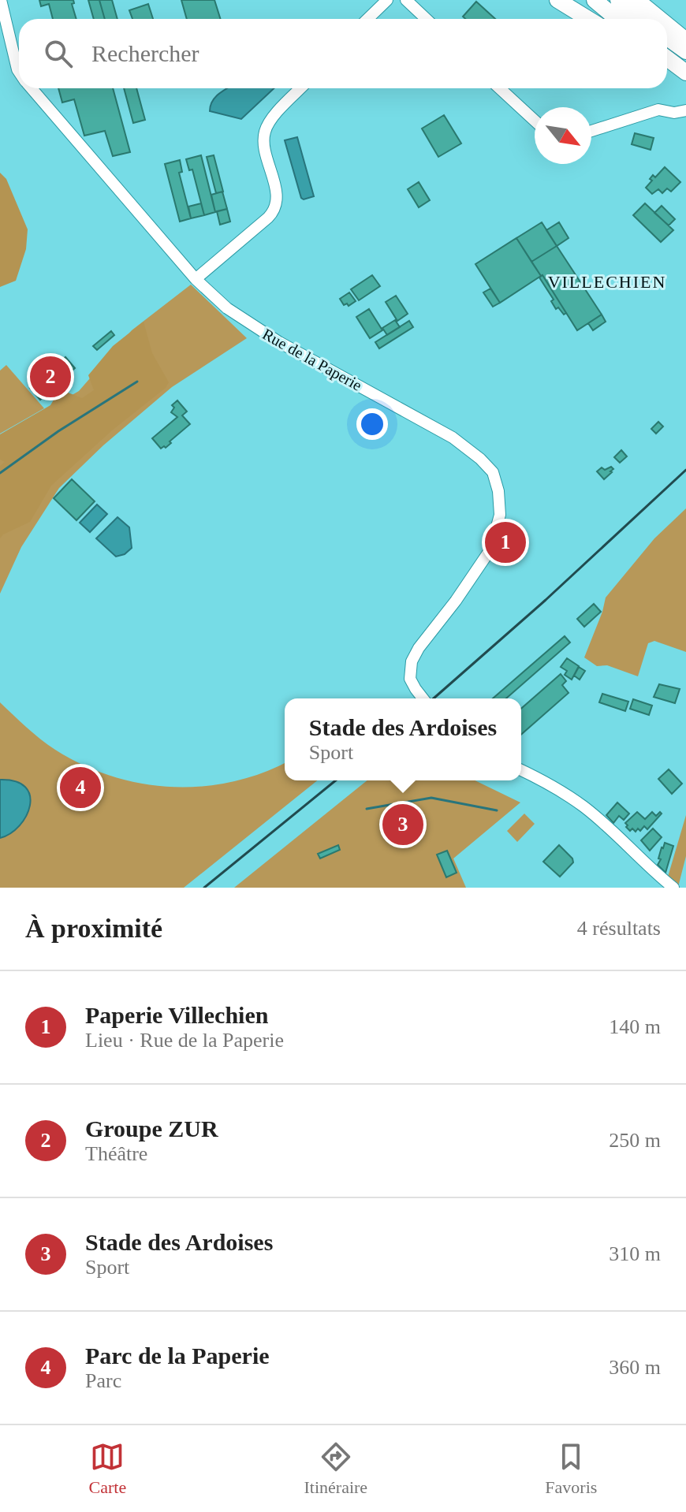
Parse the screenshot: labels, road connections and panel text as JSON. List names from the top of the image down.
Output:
{
  "streets": {
    "street": ["Rue de la Paperie"]
  },
  "districts": ["VILLECHIEN"],
  "north": "bottom right",
  "page": {
    "search": "Rechercher",
    "pins": [
      "2",
      "1",
      "4",
      "3"
    ],
    "popup": ["Stade des Ardoises", "Sport"],
    "heading": ["À proximité", "4 résultats"],
    "list": [
      {
        "mark": "1",
        "name": "Paperie Villechien",
        "note": "Lieu · Rue de la Paperie",
        "value": "140 m"
      },
      {
        "mark": "2",
        "name": "Groupe ZUR",
        "note": "Théâtre",
        "value": "250 m"
      },
      {
        "mark": "3",
        "name": "Stade des Ardoises",
        "note": "Sport",
        "value": "310 m"
      },
      {
        "mark": "4",
        "name": "Parc de la Paperie",
        "note": "Parc",
        "value": "360 m"
      }
    ],
    "nav": ["Carte", "Itinéraire", "Favoris"]
  }
}
